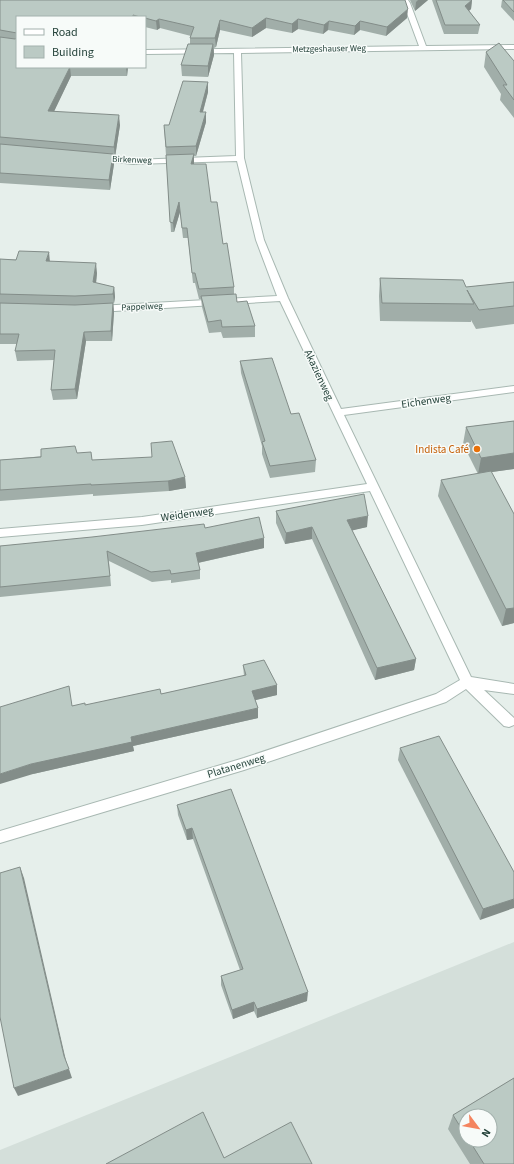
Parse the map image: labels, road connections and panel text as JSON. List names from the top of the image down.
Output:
{
  "streets": {
    "street": [
      "Metzgeshauser Weg",
      "Birkenweg",
      "Pappelweg",
      "Akazienweg",
      "Eichenweg",
      "Weidenweg",
      "Platanenweg"
    ]
  },
  "crossings": [
    ["Metzgeshauser Weg", "Akazienweg"],
    ["Birkenweg", "Akazienweg"],
    ["Pappelweg", "Akazienweg"],
    ["Akazienweg", "Eichenweg"],
    ["Akazienweg", "Weidenweg"],
    ["Akazienweg", "Platanenweg"]
  ],
  "places": ["Indista Café"],
  "legend": ["Road", "Building"],
  "north": "bottom right"
}
